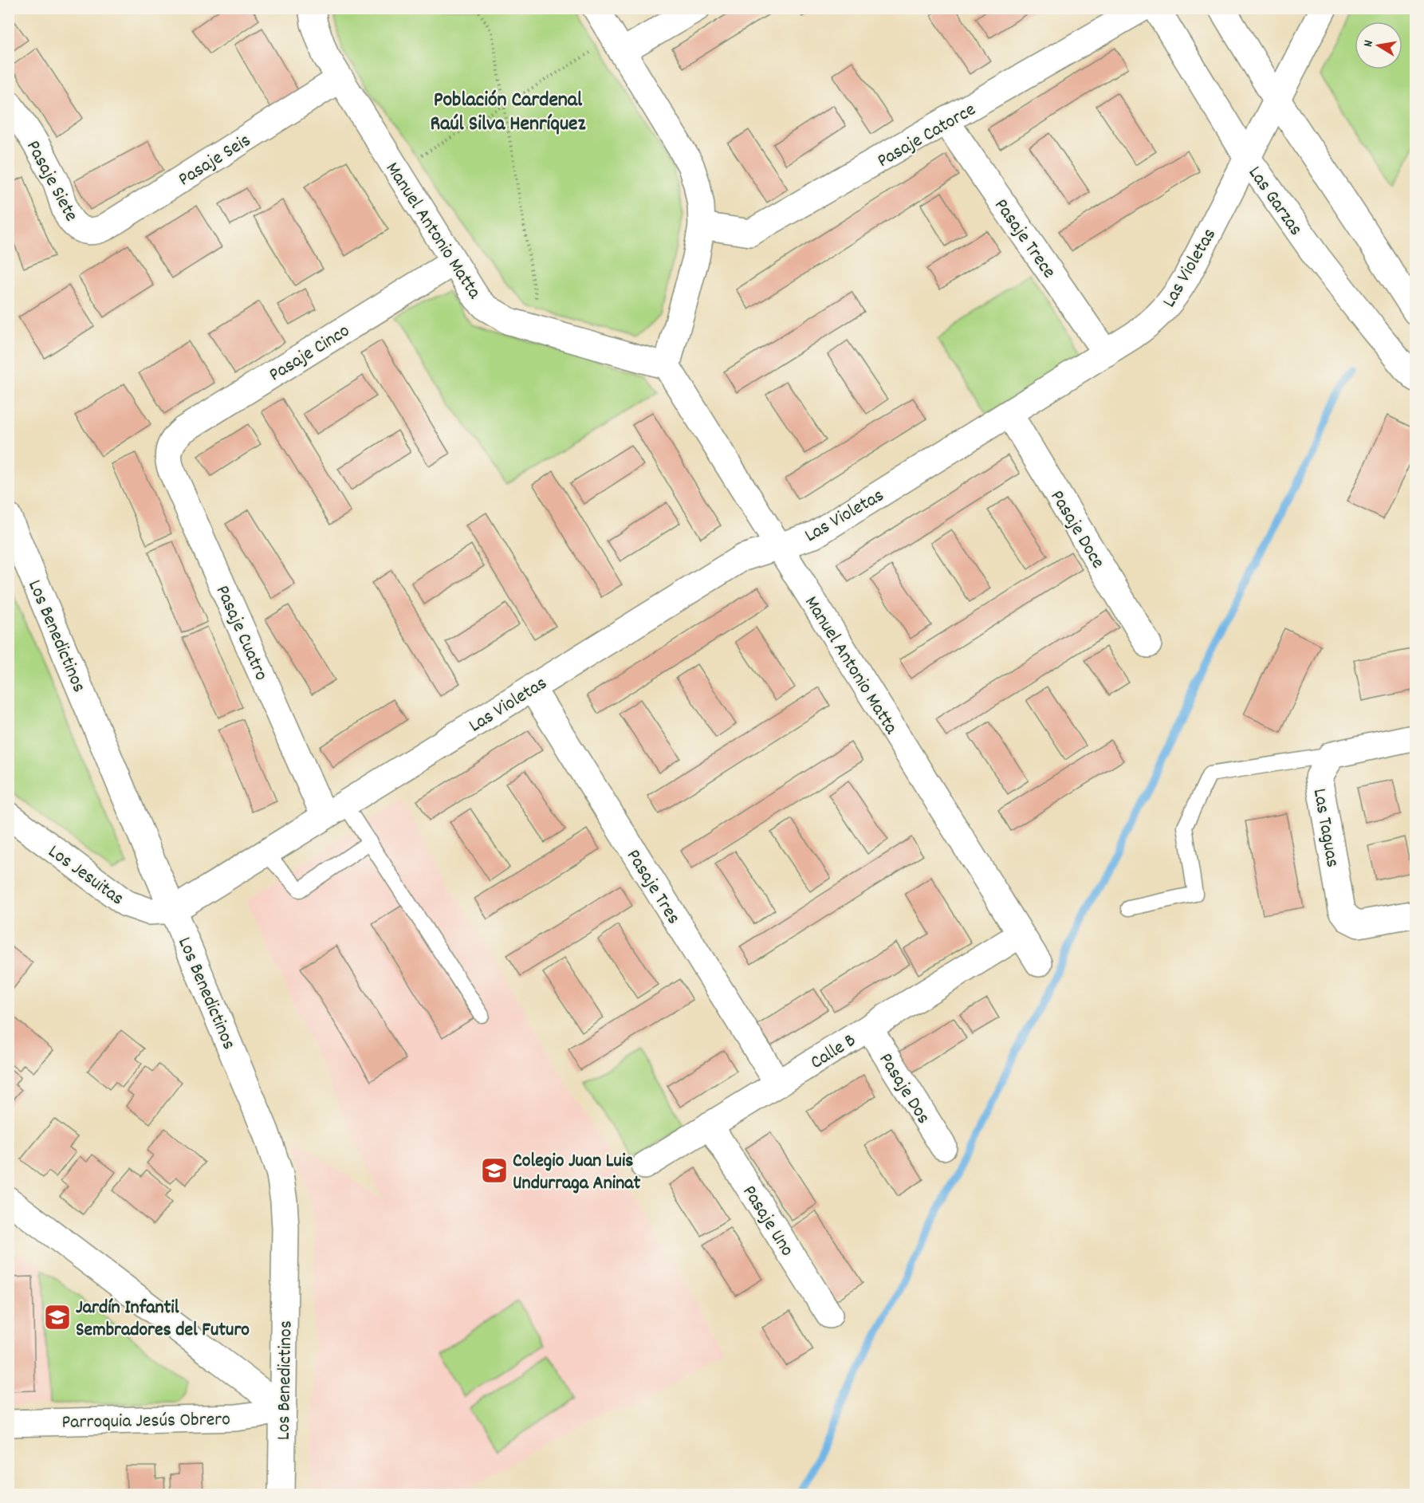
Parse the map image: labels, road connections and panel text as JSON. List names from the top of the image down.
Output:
{
  "streets": {
    "street": [
      "Pasaje Catorce",
      "Pasaje Seis",
      "Pasaje Siete",
      "Las Garzas",
      "Manuel Antonio Matta",
      "Pasaje Trece",
      "Las Violetas",
      "Pasaje Cinco",
      "Pasaje Doce",
      "Pasaje Cuatro",
      "Los Benedictinos",
      "Las Taguas",
      "Los Jesuitas",
      "Pasaje Tres",
      "Calle B",
      "Pasaje Dos",
      "Pasaje Uno",
      "Parroquia Jesús Obrero"
    ]
  },
  "crossings": [
    ["Pasaje Catorce", "Pasaje Trece"],
    ["Pasaje Seis", "Pasaje Siete"],
    ["Pasaje Seis", "Manuel Antonio Matta"],
    ["Las Garzas", "Las Violetas"],
    ["Manuel Antonio Matta", "Las Violetas"],
    ["Manuel Antonio Matta", "Pasaje Cinco"],
    ["Manuel Antonio Matta", "Calle B"],
    ["Pasaje Trece", "Las Violetas"],
    ["Las Violetas", "Pasaje Doce"],
    ["Las Violetas", "Pasaje Cuatro"],
    ["Las Violetas", "Los Benedictinos"],
    ["Las Violetas", "Los Jesuitas"],
    ["Las Violetas", "Pasaje Tres"],
    ["Pasaje Cinco", "Pasaje Cuatro"],
    ["Los Benedictinos", "Los Jesuitas"],
    ["Los Benedictinos", "Parroquia Jesús Obrero"],
    ["Pasaje Tres", "Calle B"],
    ["Calle B", "Pasaje Dos"],
    ["Calle B", "Pasaje Uno"]
  ],
  "districts": ["Población Cardenal Raúl Silva Henríquez"],
  "places": {
    "school or university": ["Colegio Juan Luis Undurraga Aninat", "Jardín Infantil Sembradores del Futuro"]
  },
  "north": "left"
}
